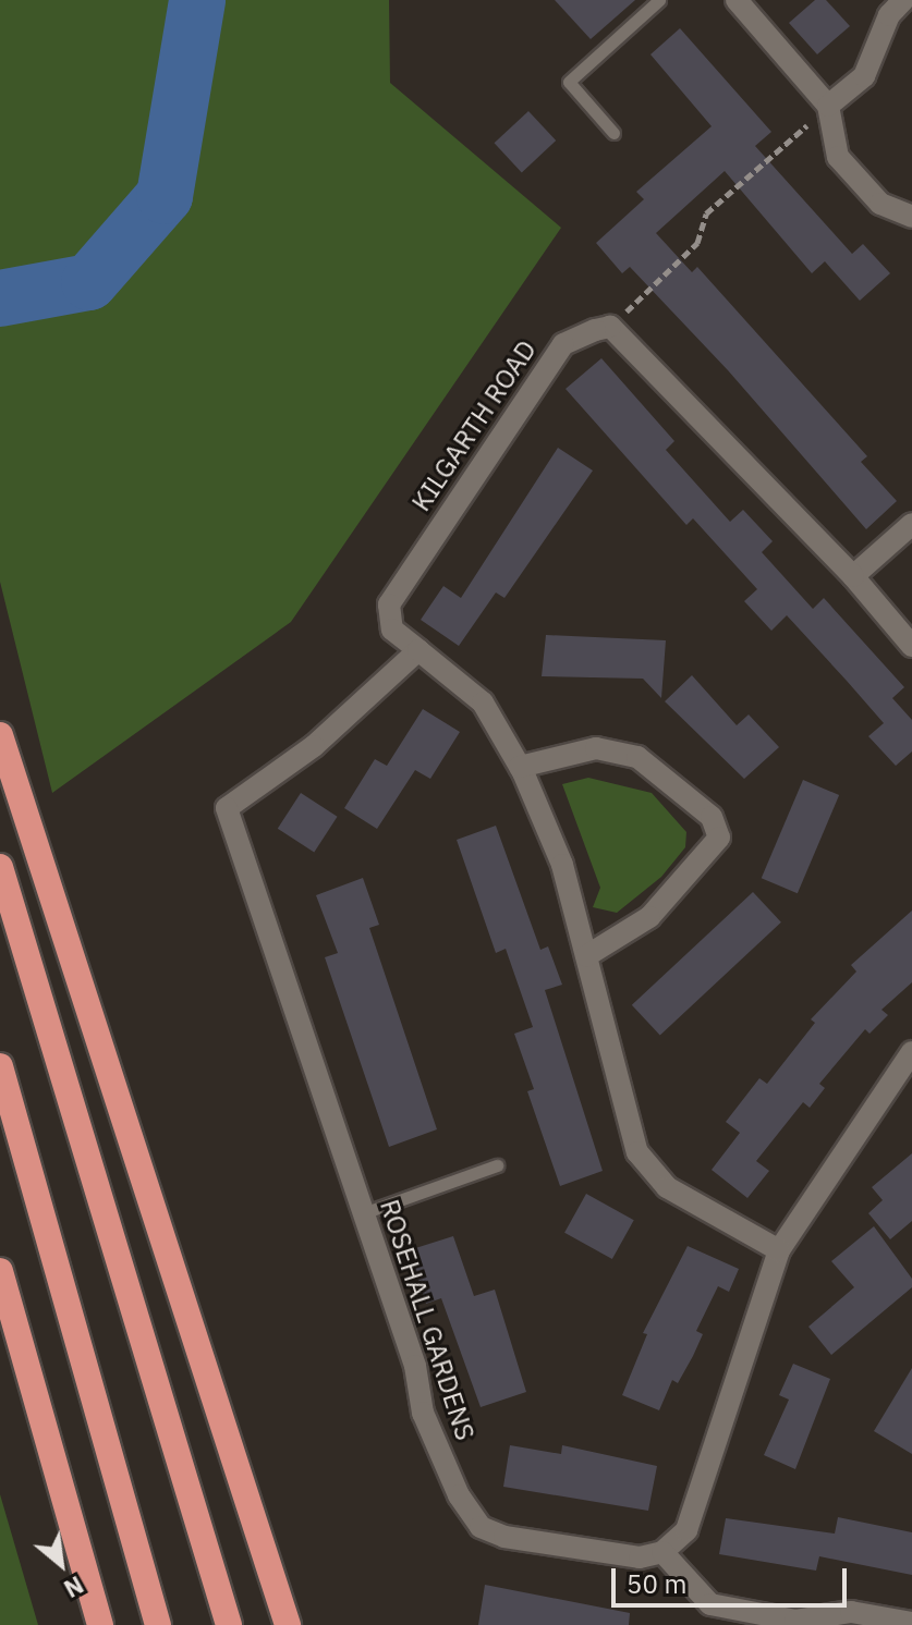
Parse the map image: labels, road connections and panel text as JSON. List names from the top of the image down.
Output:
{
  "streets": {
    "street": ["KILGARTH ROAD", "ROSEHALL GARDENS"]
  },
  "crossings": [
    ["KILGARTH ROAD", "ROSEHALL GARDENS"]
  ],
  "scale_bar": "50 m",
  "north": "bottom right"
}
